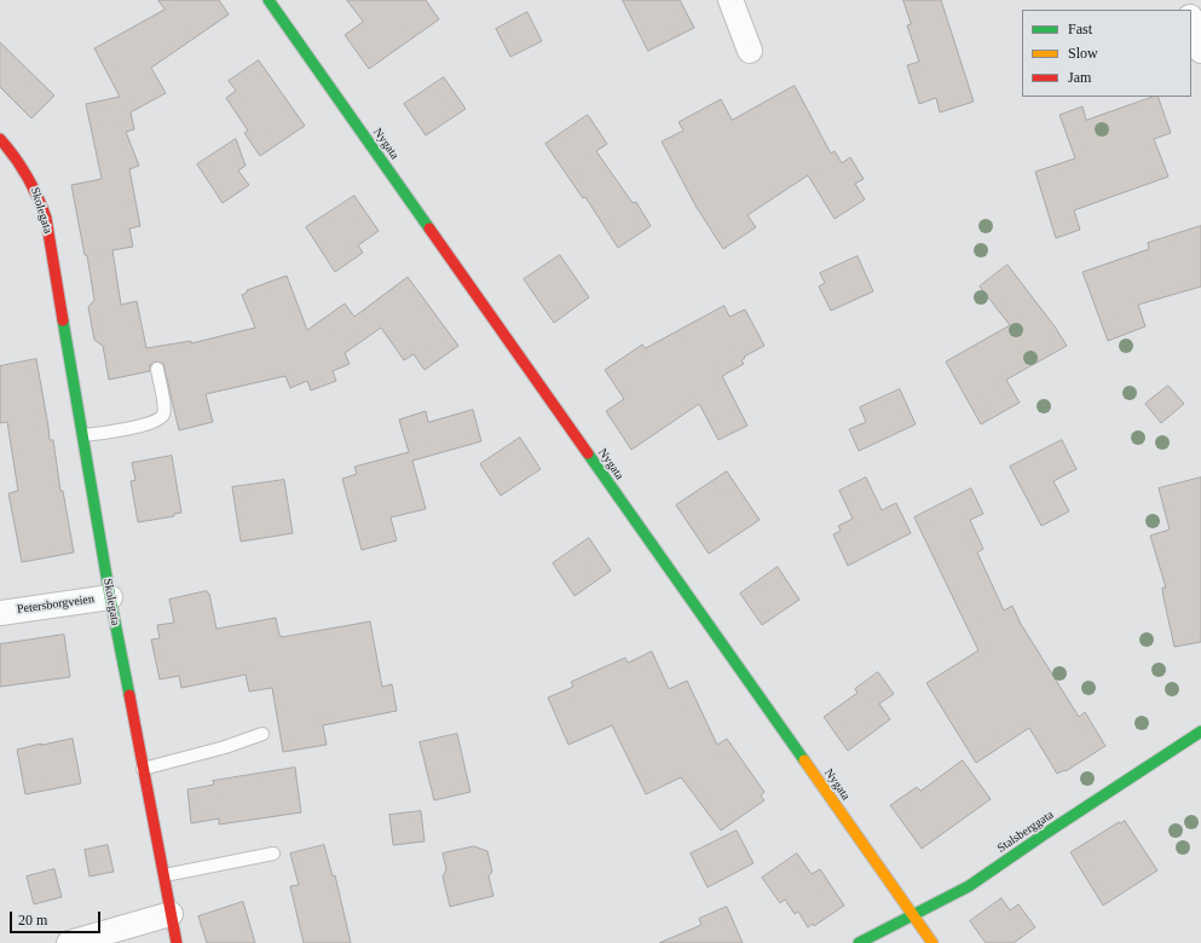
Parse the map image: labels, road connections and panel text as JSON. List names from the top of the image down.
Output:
{
  "streets": {
    "street": [
      "Nygata",
      "Skolegata",
      "Petersborgveien",
      "Stalsberggata"
    ]
  },
  "crossings": [
    ["Nygata", "Stalsberggata"],
    ["Skolegata", "Petersborgveien"]
  ],
  "legend": ["Fast", "Slow", "Jam"],
  "scale_bar": "20 m"
}
